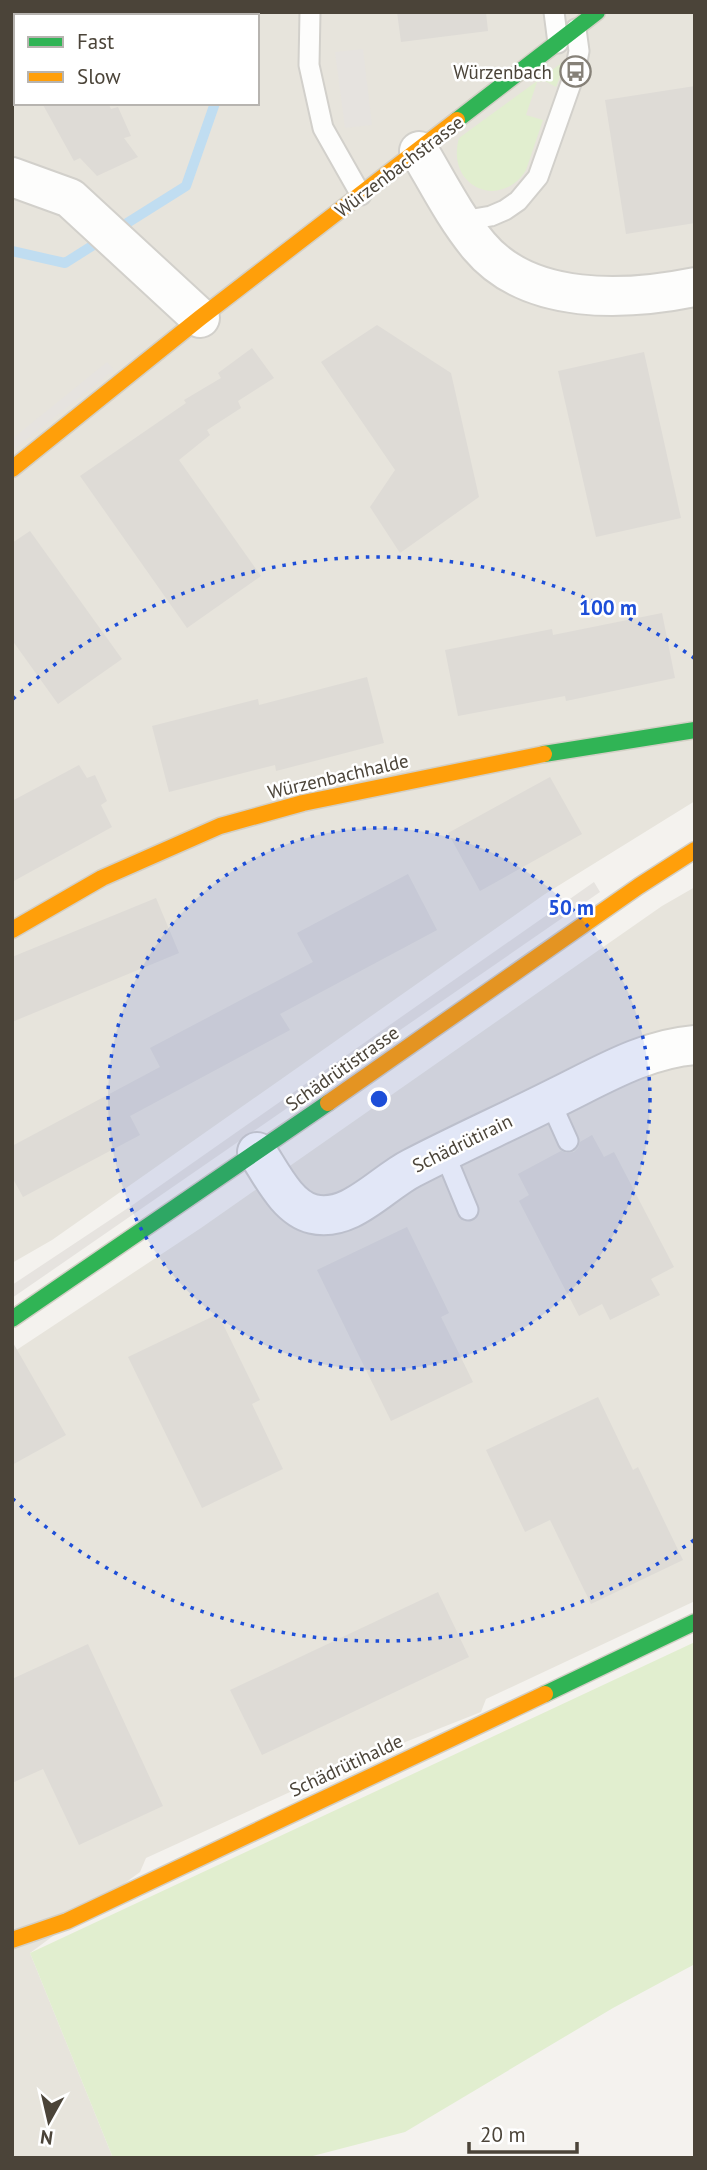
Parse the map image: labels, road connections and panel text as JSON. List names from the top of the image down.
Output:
{
  "streets": {
    "street": [
      "Würzenbachstrasse",
      "Würzenbachhalde",
      "Schädrütistrasse",
      "Schädrütirain",
      "Schädrütihalde"
    ]
  },
  "crossings": [
    ["Schädrütistrasse", "Schädrütirain"]
  ],
  "places": {
    "bus stop": ["Würzenbach"]
  },
  "legend": ["Fast", "Slow"],
  "scale_bar": "20 m",
  "north": "bottom",
  "rings": ["100 m", "50 m"]
}
